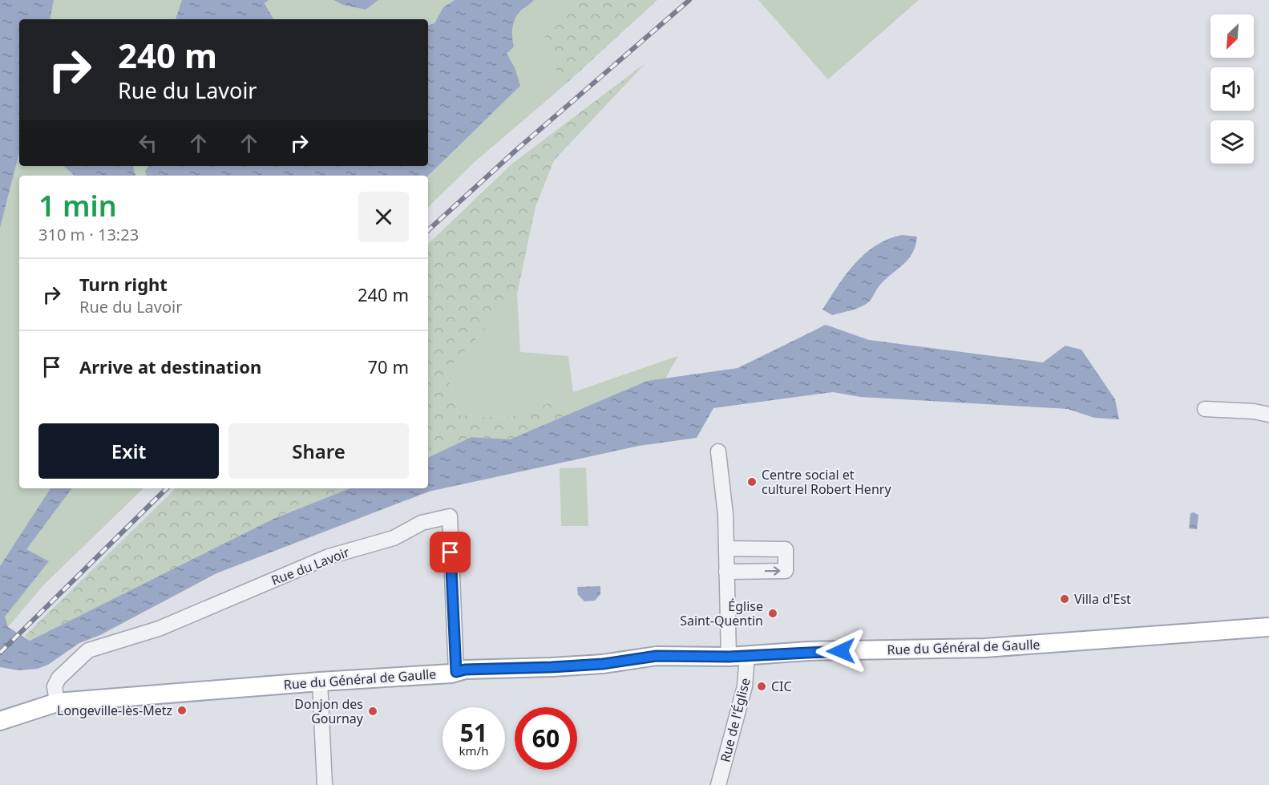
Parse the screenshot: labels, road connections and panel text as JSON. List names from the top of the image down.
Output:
{
  "streets": {
    "main road": ["Rue du Général de Gaulle"],
    "street": ["Rue du Lavoir", "Rue de l'Église"]
  },
  "crossings": [
    ["Rue du Lavoir", "Rue du Général de Gaulle"],
    ["Rue du Général de Gaulle", "Rue de l'Église"]
  ],
  "places": [
    "Centre social et culturel Robert Henry",
    "Villa d'Est",
    "Église Saint-Quentin",
    "CIC",
    "Longeville-lès-Metz",
    "Donjon des Gournay"
  ],
  "north": "bottom left",
  "page": {
    "turn": ["240 m", "Rue du Lavoir"],
    "heading": ["1 min", "310 m · 13:23"],
    "list": [
      {
        "name": "Turn right",
        "note": "Rue du Lavoir",
        "value": "240 m"
      },
      {
        "name": "Arrive at destination",
        "value": "70 m"
      }
    ],
    "buttons": ["Exit", "Share"],
    "speed": "51 km/h",
    "limit": "60"
  }
}
